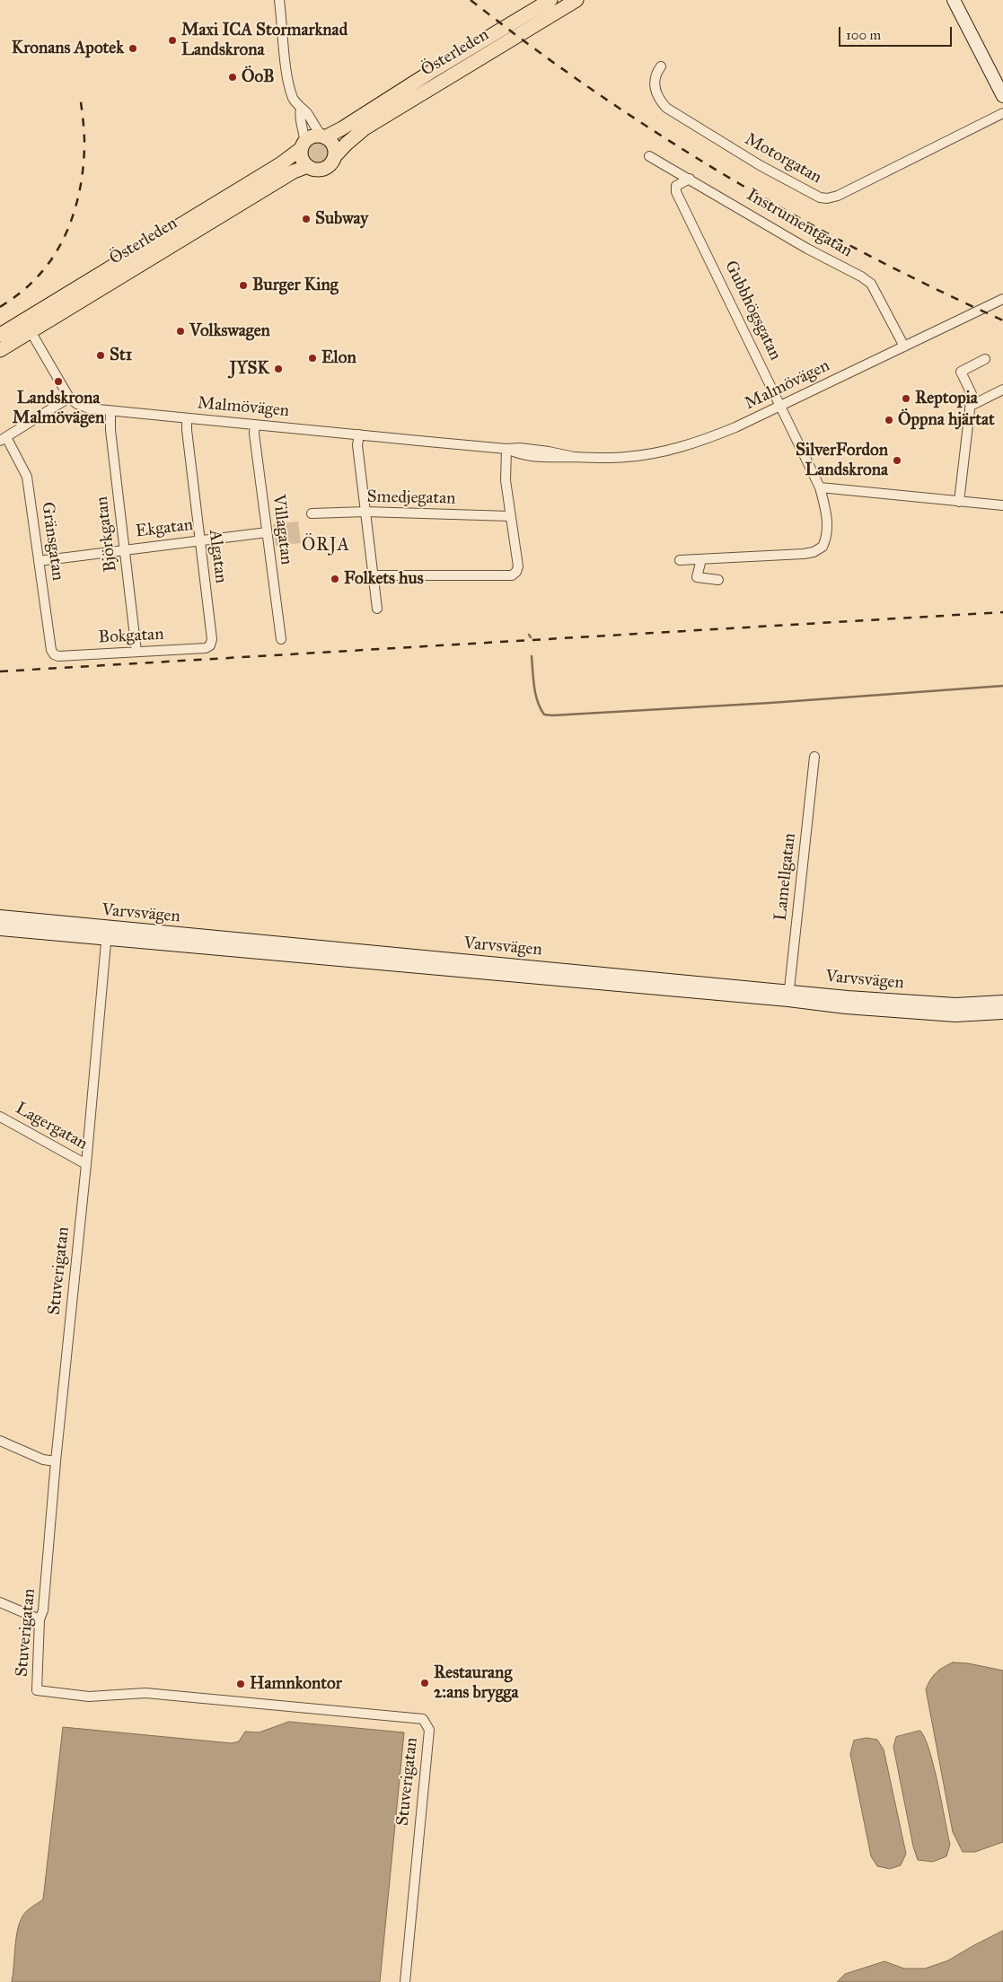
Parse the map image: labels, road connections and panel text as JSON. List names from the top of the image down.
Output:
{
  "streets": {
    "main road": ["Österleden", "Varvsvägen"],
    "street": [
      "Motorgatan",
      "Instrumentgatan",
      "Gubbhögsgatan",
      "Malmövägen",
      "Smedjegatan",
      "Ekgatan",
      "Villagatan",
      "Björkgatan",
      "Gränsgatan",
      "Algatan",
      "Bokgatan",
      "Lamellgatan",
      "Lagergatan",
      "Stuverigatan"
    ]
  },
  "crossings": [
    ["Instrumentgatan", "Gubbhögsgatan"],
    ["Instrumentgatan", "Malmövägen"],
    ["Gubbhögsgatan", "Malmövägen"],
    ["Malmövägen", "Villagatan"],
    ["Malmövägen", "Björkgatan"],
    ["Malmövägen", "Algatan"],
    ["Ekgatan", "Villagatan"],
    ["Ekgatan", "Björkgatan"],
    ["Ekgatan", "Gränsgatan"],
    ["Ekgatan", "Algatan"],
    ["Björkgatan", "Bokgatan"],
    ["Gränsgatan", "Bokgatan"],
    ["Algatan", "Bokgatan"],
    ["Lamellgatan", "Varvsvägen"],
    ["Varvsvägen", "Stuverigatan"],
    ["Lagergatan", "Stuverigatan"]
  ],
  "districts": ["ÖRJA"],
  "places": [
    "Maxi ICA Stormarknad Landskrona",
    "Kronans Apotek",
    "ÖoB",
    "Subway",
    "Burger King",
    "Volkswagen",
    "St1",
    "Elon",
    "JYSK",
    "Landskrona Malmövägen",
    "Reptopia",
    "Öppna hjärtat",
    "SilverFordon Landskrona",
    "Folkets hus",
    "Restaurang 2:ans brygga",
    "Hamnkontor"
  ],
  "scale_bar": "100 m"
}
